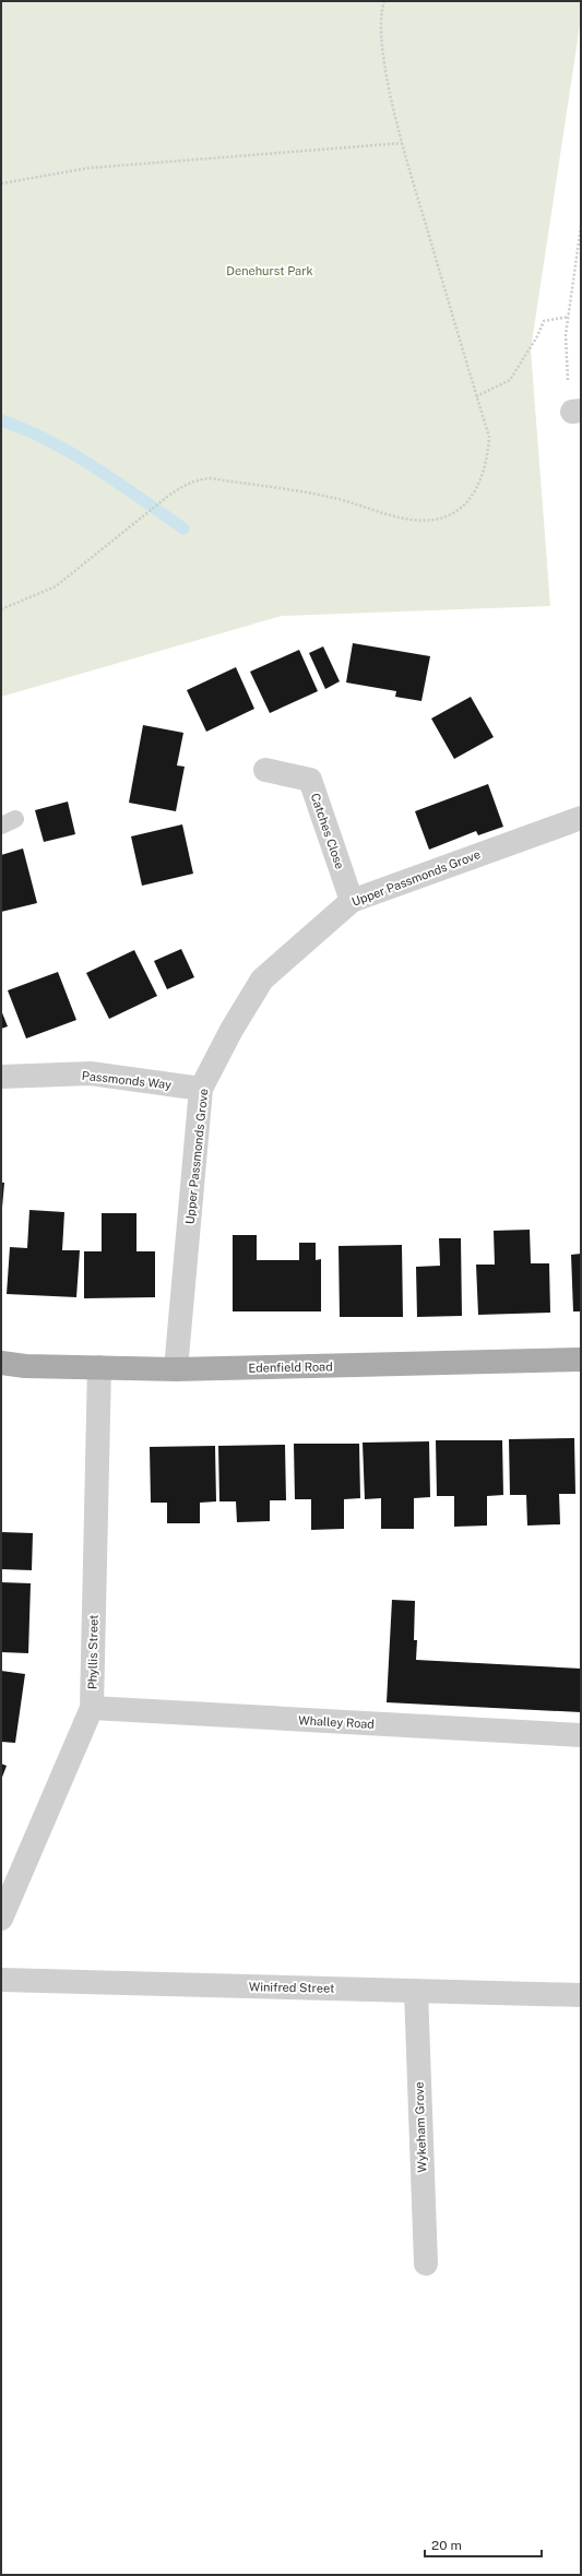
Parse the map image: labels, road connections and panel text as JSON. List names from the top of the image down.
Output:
{
  "streets": {
    "main road": ["Edenfield Road"],
    "street": [
      "Catches Close",
      "Upper Passmonds Grove",
      "Passmonds Way",
      "Phyllis Street",
      "Whalley Road",
      "Winifred Street",
      "Wykeham Grove"
    ]
  },
  "crossings": [
    ["Catches Close", "Upper Passmonds Grove"],
    ["Upper Passmonds Grove", "Passmonds Way"],
    ["Upper Passmonds Grove", "Edenfield Road"],
    ["Edenfield Road", "Phyllis Street"],
    ["Phyllis Street", "Whalley Road"],
    ["Winifred Street", "Wykeham Grove"]
  ],
  "parks": ["Denehurst Park"],
  "scale_bar": "20 m"
}
